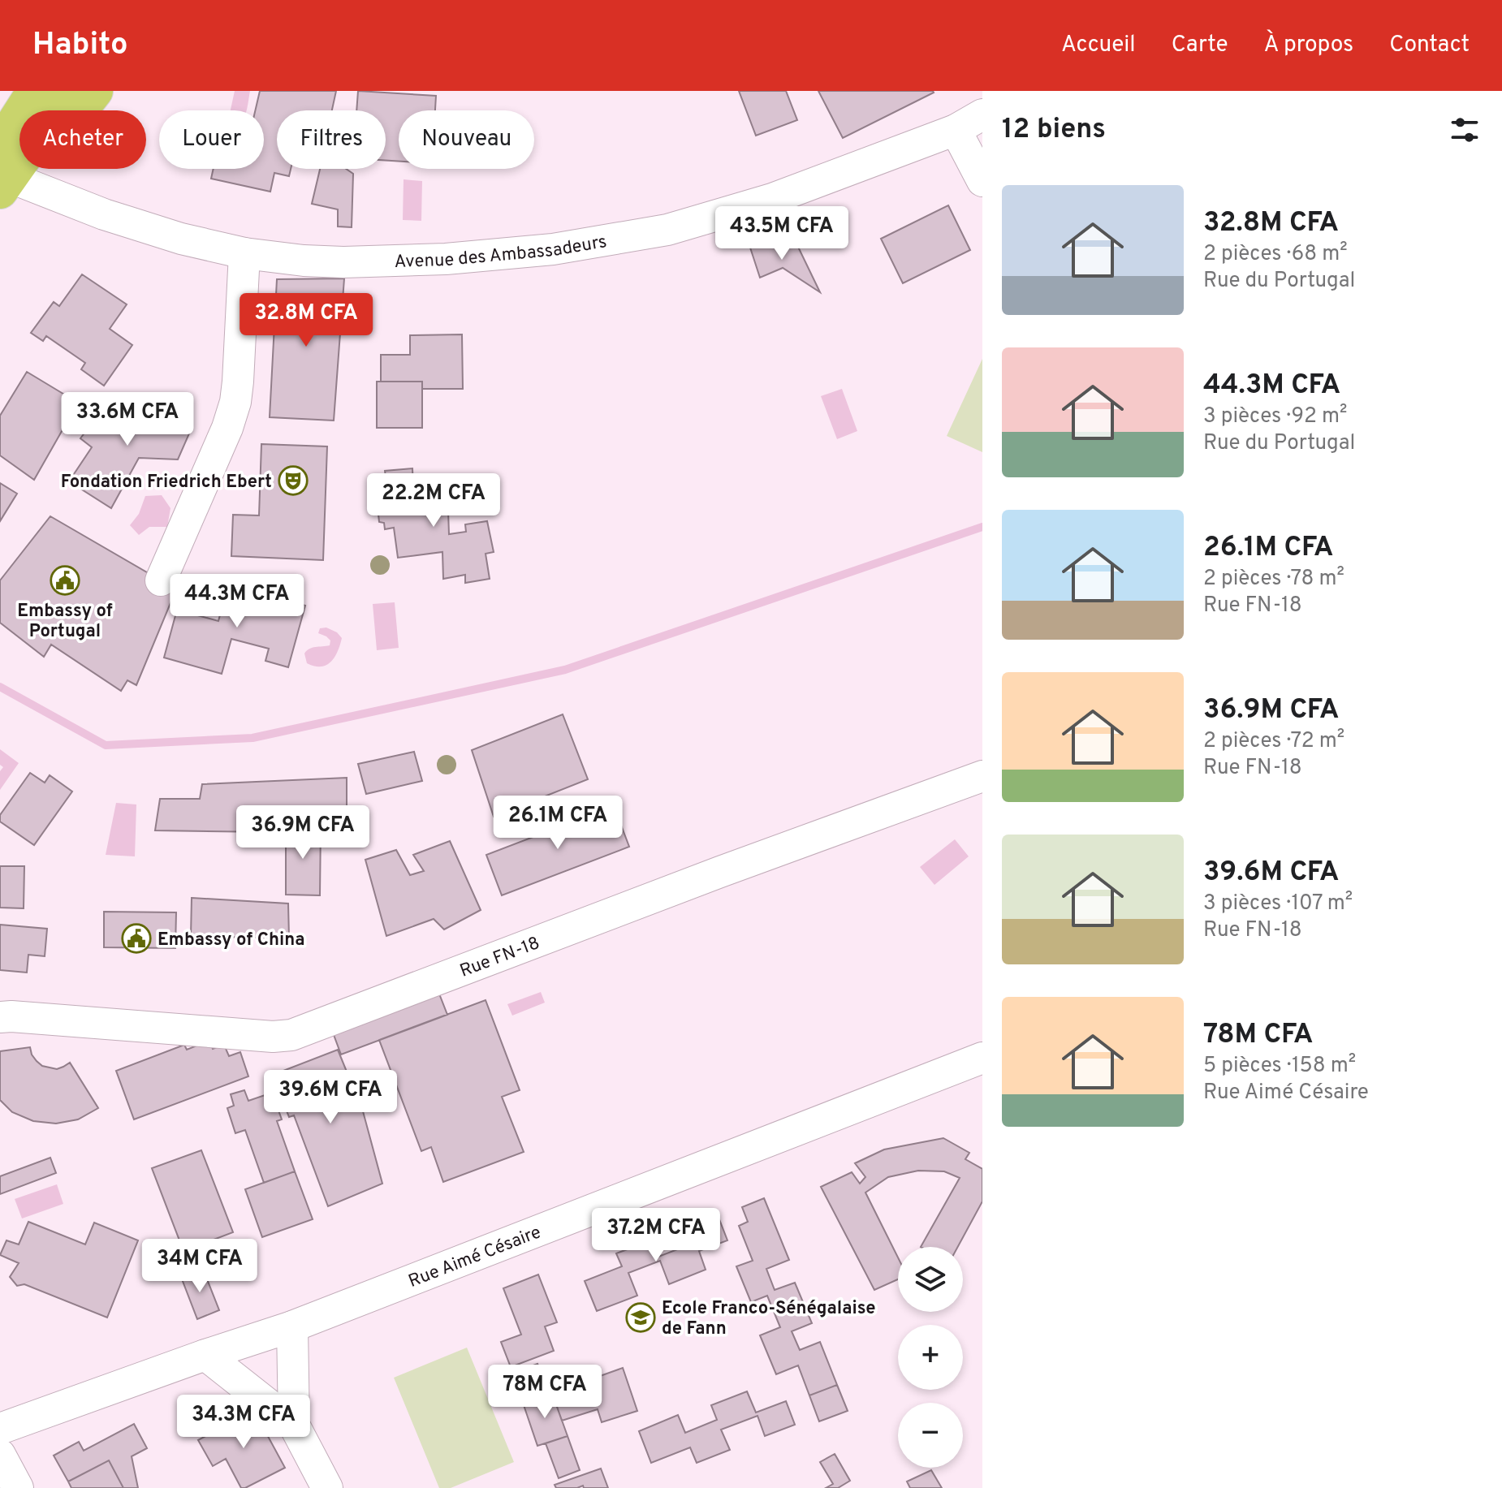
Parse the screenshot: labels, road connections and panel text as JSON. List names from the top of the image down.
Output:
{
  "streets": {
    "street": ["Avenue des Ambassadeurs", "Rue FN-18", "Rue Aimé Césaire"]
  },
  "places": {
    "theatre": ["Fondation Friedrich Ebert"],
    "public building": ["Embassy of Portugal", "Embassy of China"],
    "school or university": ["Ecole Franco-Sénégalaise de Fann"]
  },
  "page": {
    "header": "Habito",
    "nav": [
      "Accueil",
      "Carte",
      "À propos",
      "Contact"
    ],
    "heading": "12 biens",
    "chip": [
      "Acheter",
      "Louer",
      "Filtres",
      "Nouveau"
    ],
    "list": [
      {
        "name": "32.8M CFA",
        "note": "2 pièces · 68 m² · Rue du Portugal"
      },
      {
        "name": "44.3M CFA",
        "note": "3 pièces · 92 m² · Rue du Portugal"
      },
      {
        "name": "26.1M CFA",
        "note": "2 pièces · 78 m² · Rue FN-18"
      },
      {
        "name": "36.9M CFA",
        "note": "2 pièces · 72 m² · Rue FN-18"
      },
      {
        "name": "39.6M CFA",
        "note": "3 pièces · 107 m² · Rue FN-18"
      },
      {
        "name": "78M CFA",
        "note": "5 pièces · 158 m² · Rue Aimé Césaire"
      }
    ],
    "price": [
      "43.5M CFA",
      "32.8M CFA",
      "33.6M CFA",
      "22.2M CFA",
      "44.3M CFA",
      "26.1M CFA",
      "36.9M CFA",
      "39.6M CFA",
      "37.2M CFA",
      "34M CFA",
      "78M CFA",
      "34.3M CFA"
    ],
    "map_buttons": ["+", "−"]
  }
}
